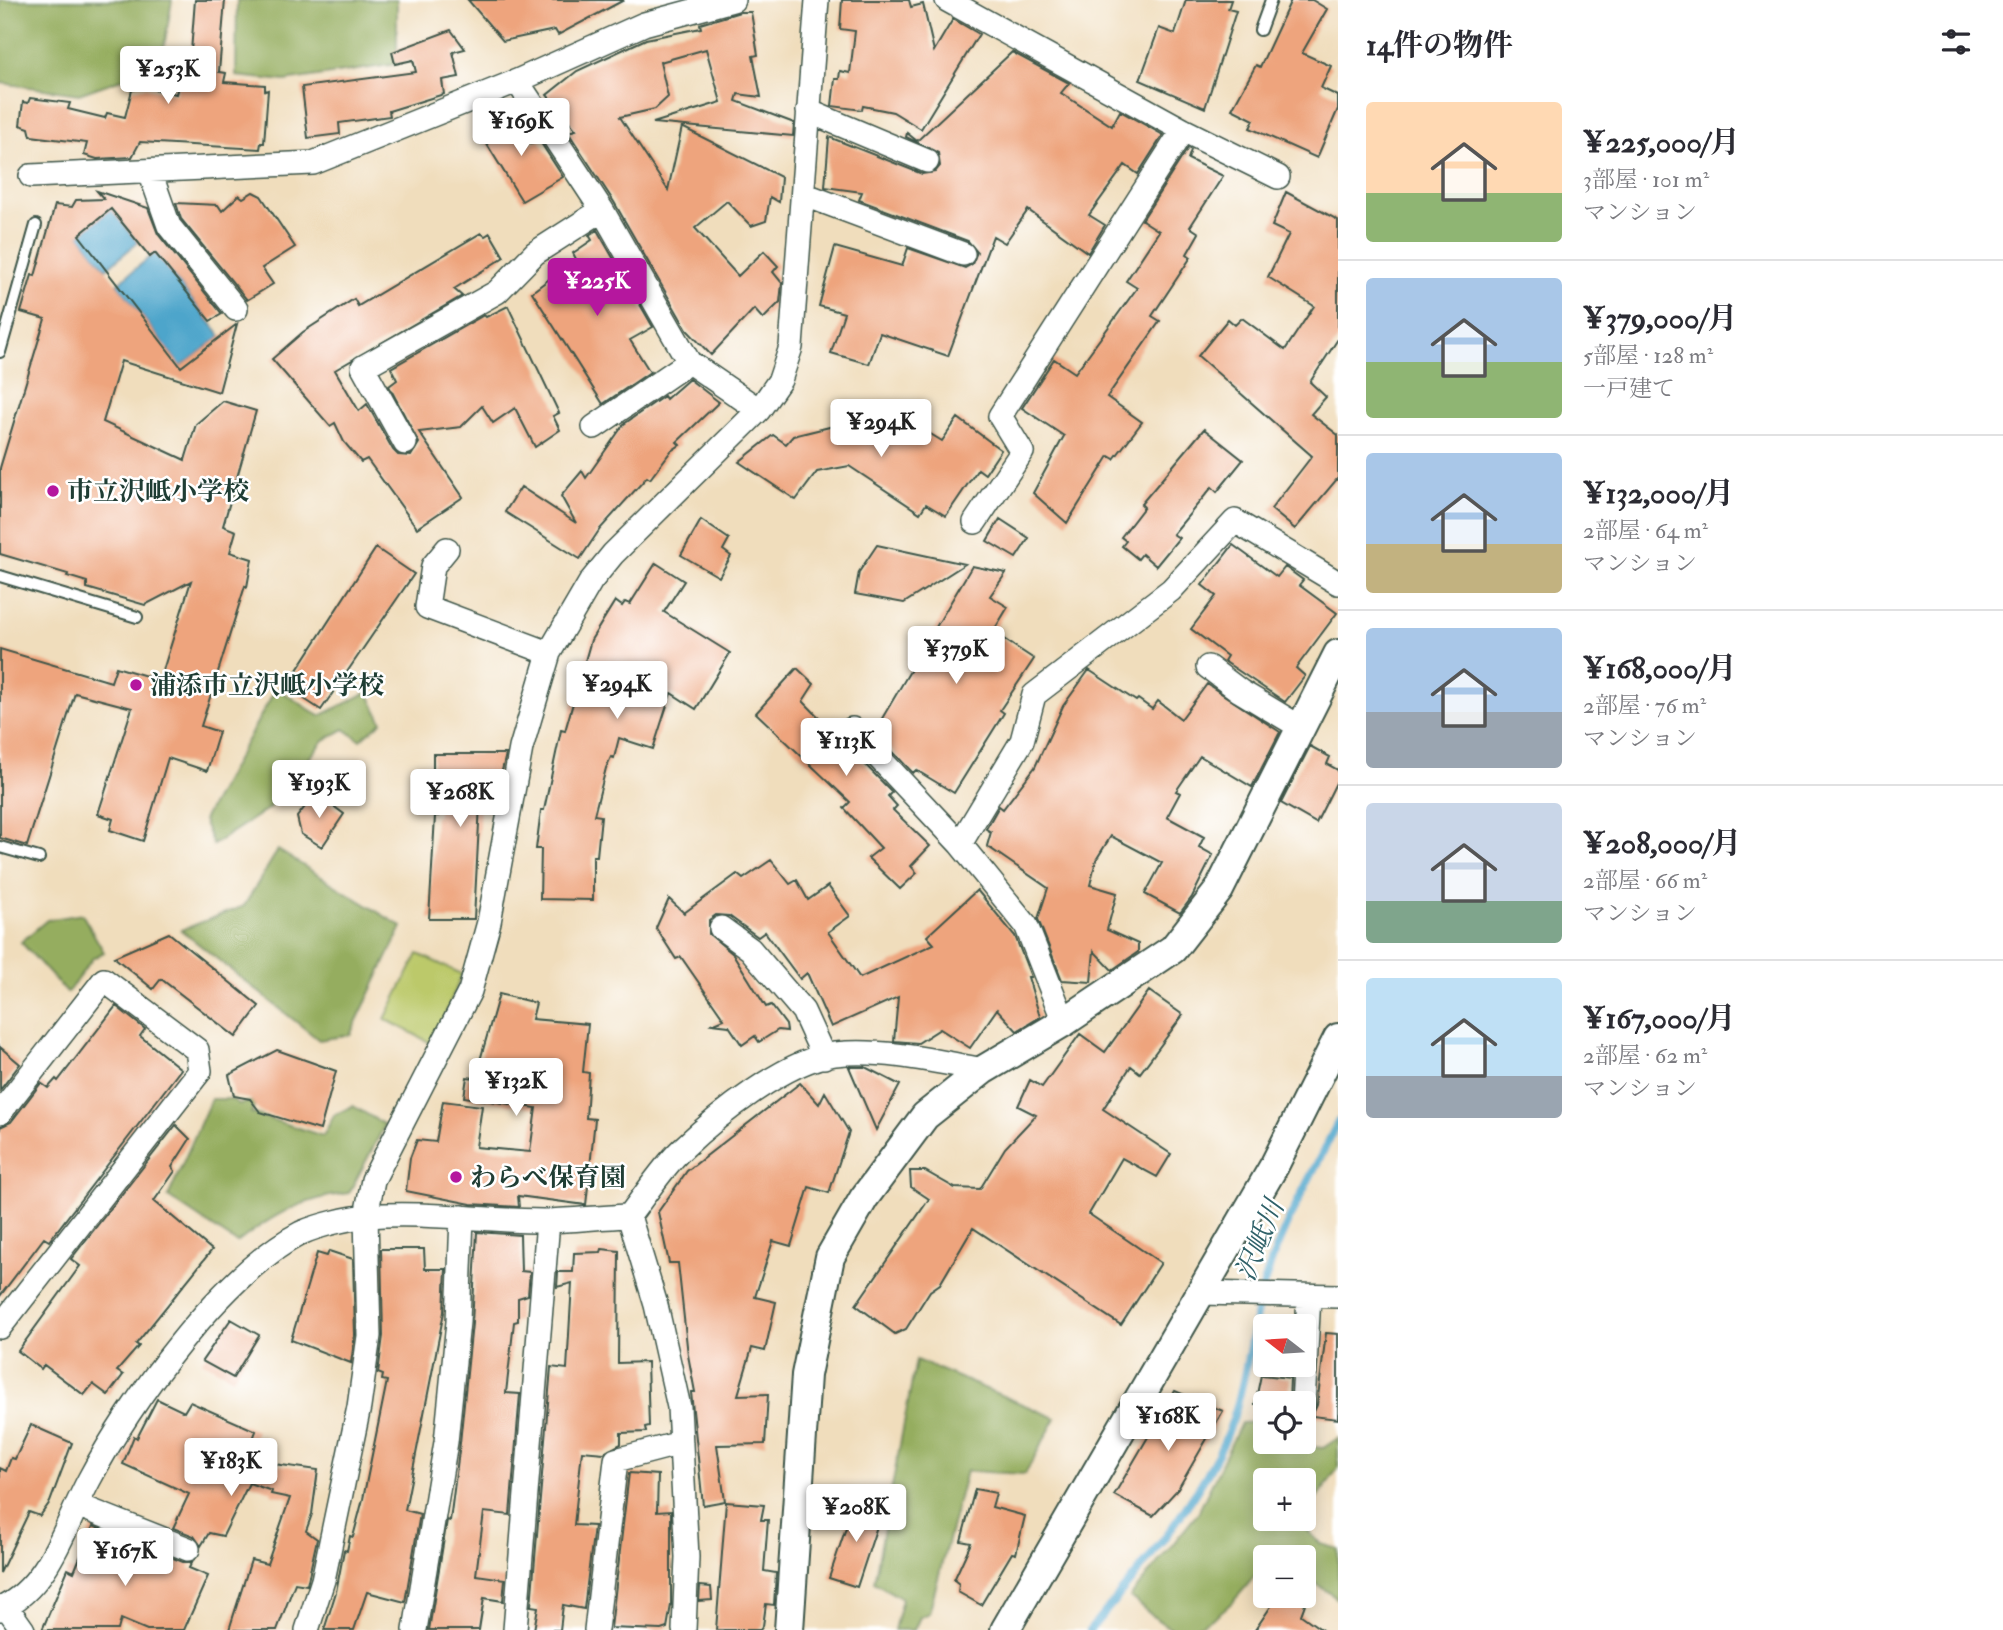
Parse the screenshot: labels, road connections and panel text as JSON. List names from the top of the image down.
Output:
{
  "water": ["沢岻川"],
  "places": ["市立沢岻小学校", "浦添市立沢岻小学校", "わらべ保育園"],
  "north": "left",
  "page": {
    "heading": "14件の物件",
    "price": [
      "¥253K",
      "¥169K",
      "¥225K",
      "¥294K",
      "¥379K",
      "¥294K",
      "¥113K",
      "¥193K",
      "¥268K",
      "¥132K",
      "¥168K",
      "¥183K",
      "¥208K",
      "¥167K"
    ],
    "list": [
      {
        "name": "¥225,000/月",
        "note": "3部屋 · 101 m² · マンション"
      },
      {
        "name": "¥379,000/月",
        "note": "5部屋 · 128 m² · 一戸建て"
      },
      {
        "name": "¥132,000/月",
        "note": "2部屋 · 64 m² · マンション"
      },
      {
        "name": "¥168,000/月",
        "note": "2部屋 · 76 m² · マンション"
      },
      {
        "name": "¥208,000/月",
        "note": "2部屋 · 66 m² · マンション"
      },
      {
        "name": "¥167,000/月",
        "note": "2部屋 · 62 m² · マンション"
      }
    ],
    "map_buttons": ["+", "−"]
  }
}
